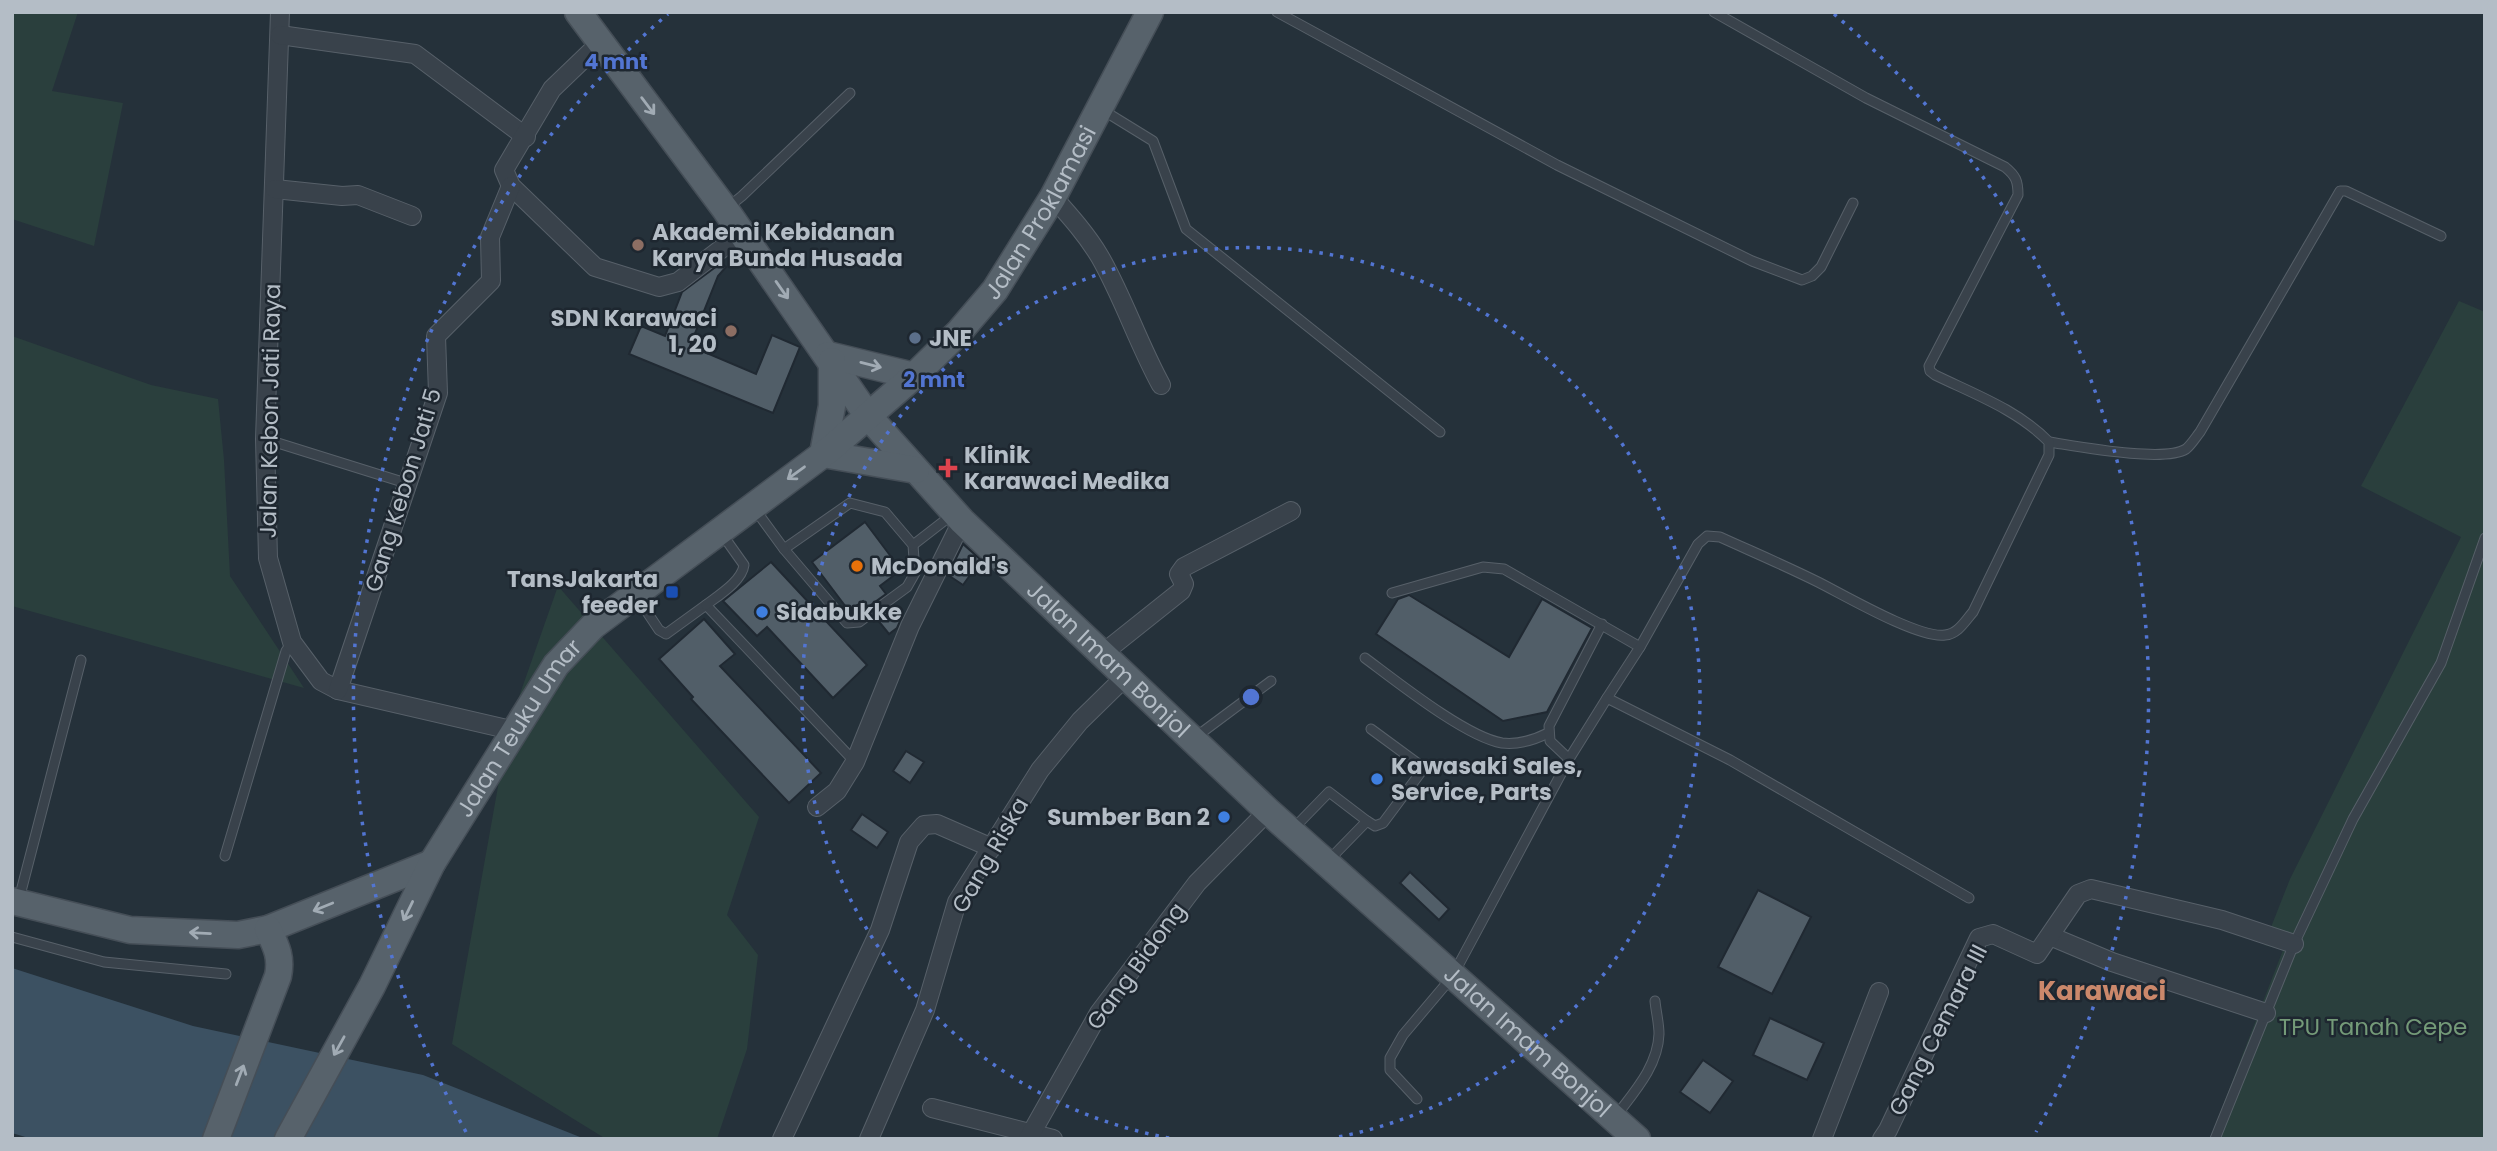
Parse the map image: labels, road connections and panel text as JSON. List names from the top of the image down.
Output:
{
  "streets": {
    "main road": ["Jalan Proklamasi", "Jalan Imam Bonjol", "Jalan Teuku Umar"],
    "street": [
      "Jalan Kebon Jati Raya",
      "Gang Kebon Jati 5",
      "Gang Riska",
      "Gang Bidong",
      "Gang Cemara III"
    ]
  },
  "crossings": [
    ["Jalan Proklamasi", "Jalan Imam Bonjol"],
    ["Jalan Proklamasi", "Jalan Teuku Umar"],
    ["Jalan Kebon Jati Raya", "Gang Kebon Jati 5"],
    ["Jalan Kebon Jati Raya", "Jalan Teuku Umar"],
    ["Jalan Imam Bonjol", "Jalan Teuku Umar"],
    ["Jalan Imam Bonjol", "Gang Riska"],
    ["Jalan Imam Bonjol", "Gang Bidong"]
  ],
  "districts": ["Karawaci"],
  "parks": ["TPU Tanah Cepe"],
  "places": {
    "other": [
      "Akademi Kebidanan Karya Bunda Husada",
      "SDN Karawaci 1, 20",
      "JNE",
      "McDonald's",
      "Sidabukke",
      "Kawasaki Sales, Service, Parts",
      "Sumber Ban 2"
    ],
    "health": ["Klinik Karawaci Medika"],
    "transit": ["TansJakarta feeder"]
  },
  "rings": ["4 mnt", "2 mnt"]
}
